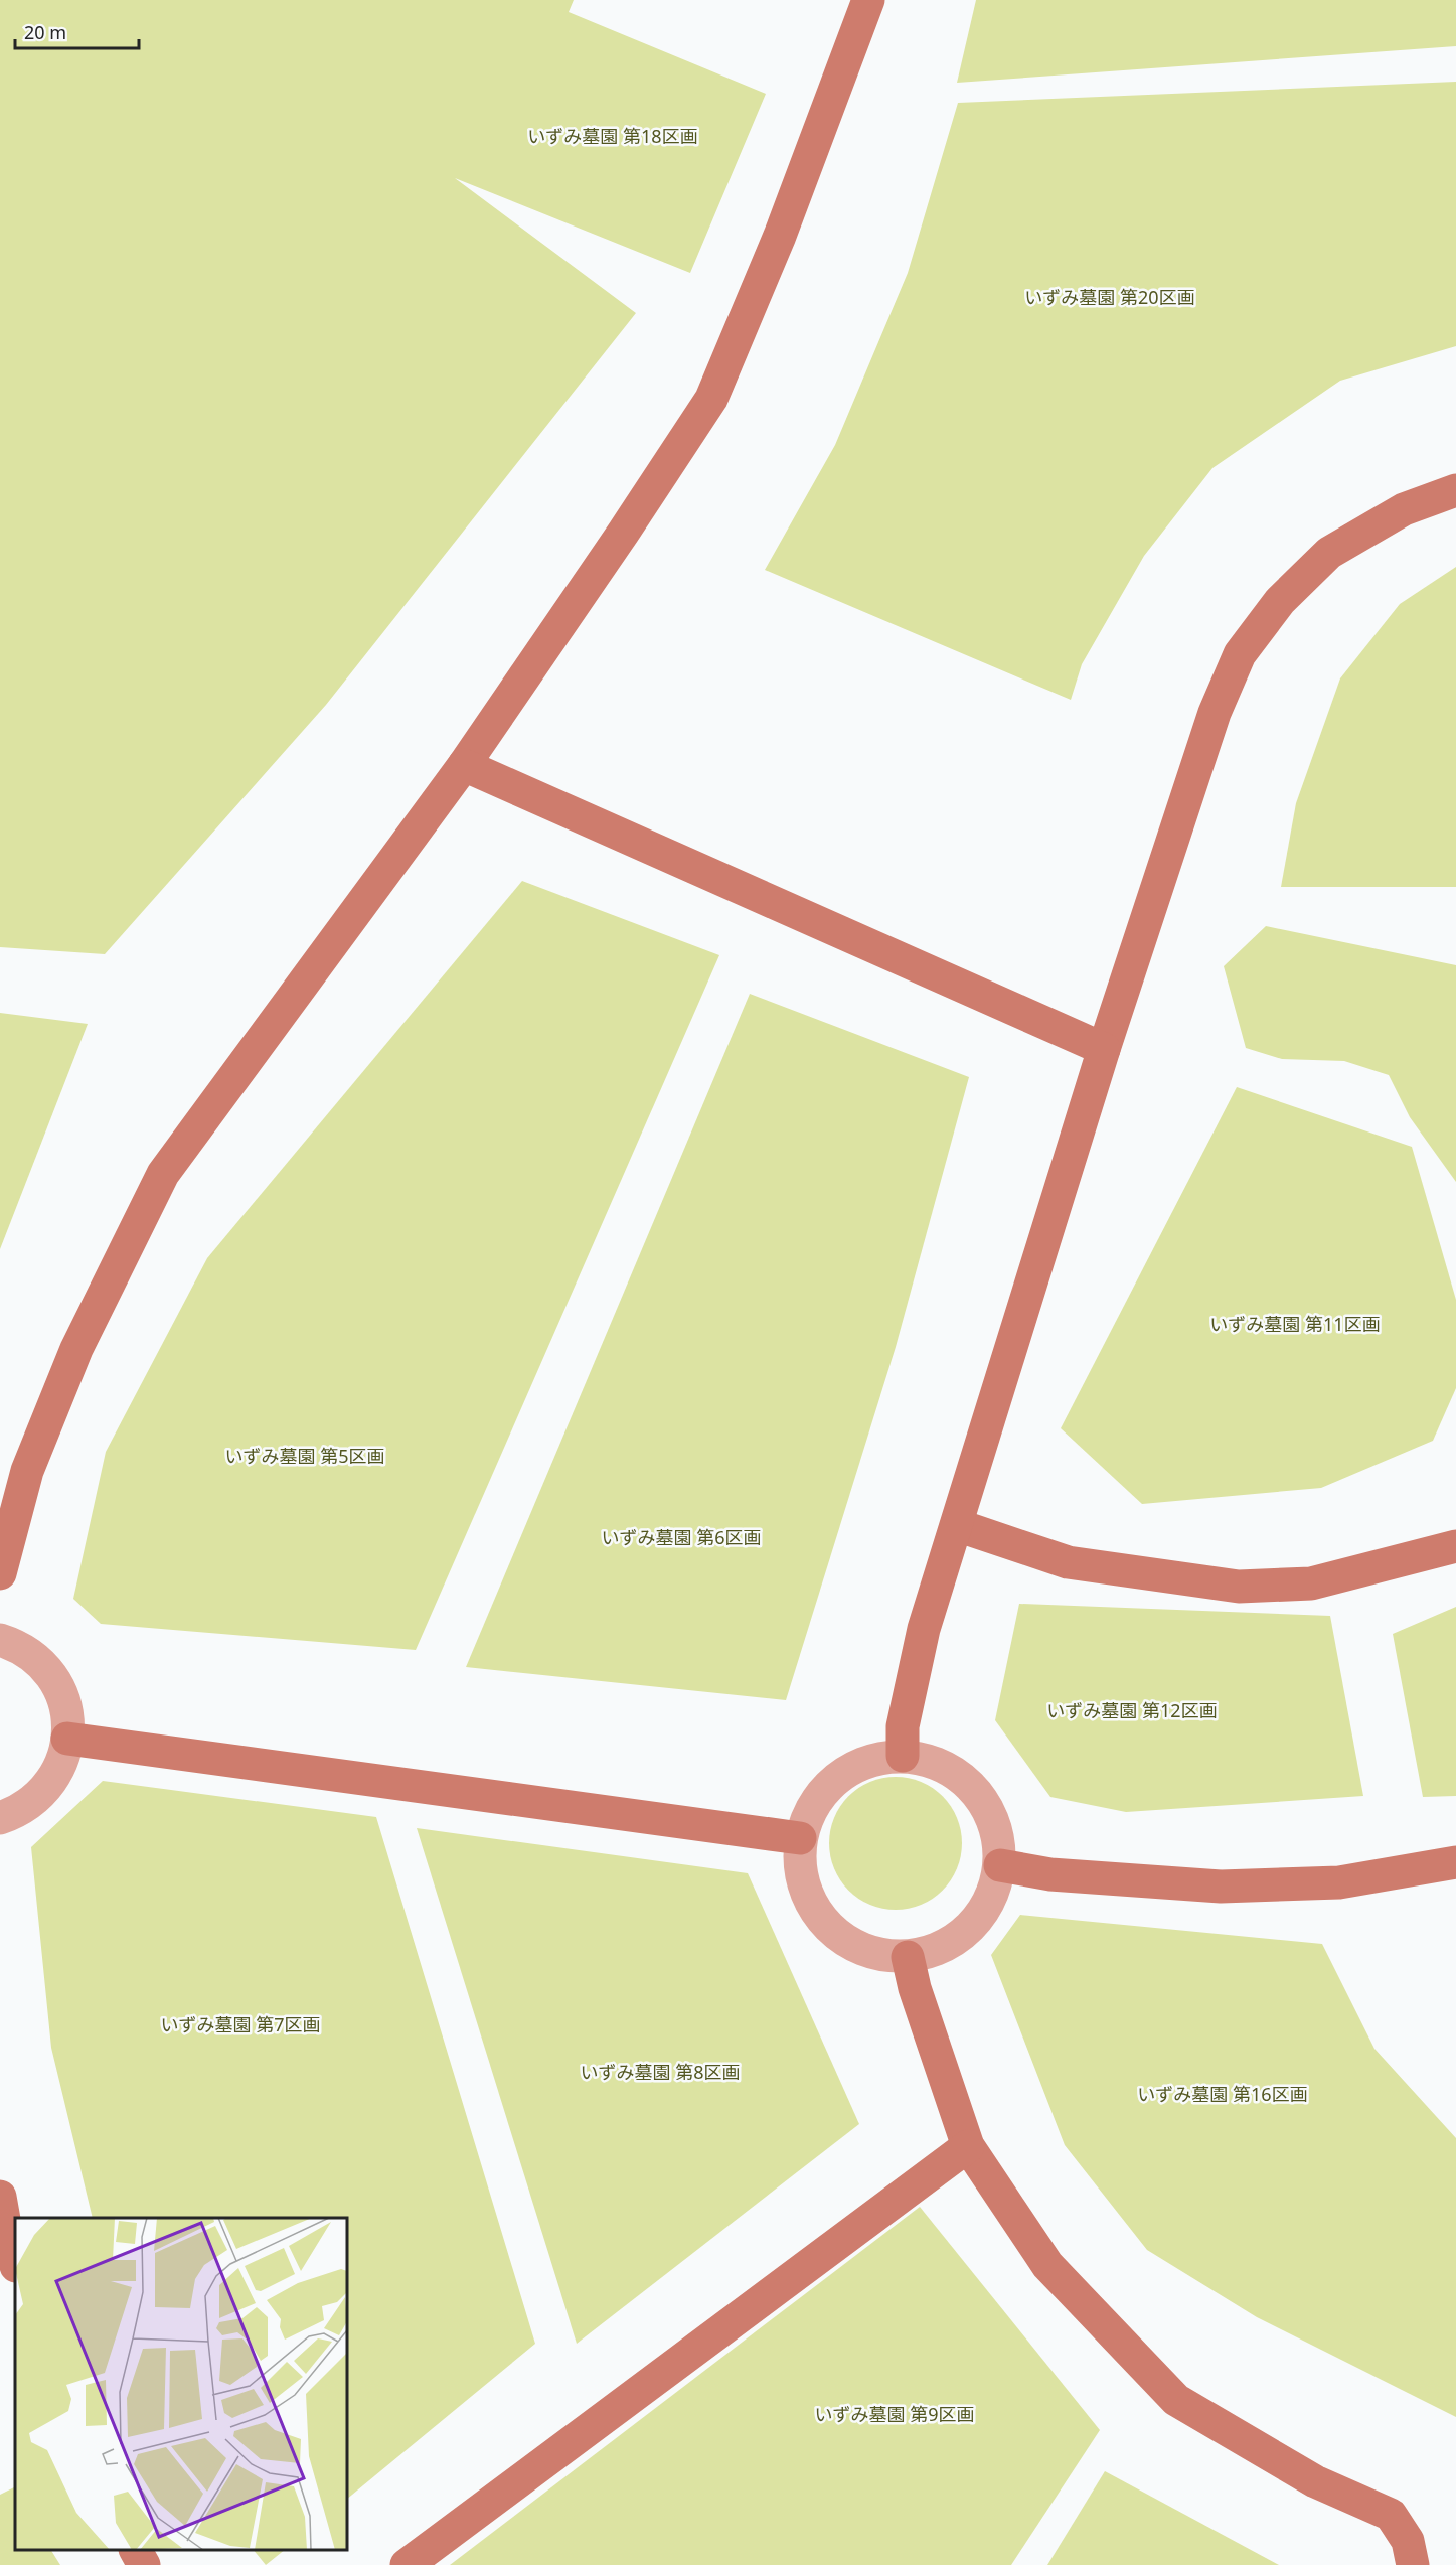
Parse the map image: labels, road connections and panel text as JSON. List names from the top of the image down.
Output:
{
  "parks": [
    "いずみ墓園 第18区画",
    "いずみ墓園 第20区画",
    "いずみ墓園 第11区画",
    "いずみ墓園 第5区画",
    "いずみ墓園 第6区画",
    "いずみ墓園 第12区画",
    "いずみ墓園 第7区画",
    "いずみ墓園 第8区画",
    "いずみ墓園 第16区画",
    "いずみ墓園 第9区画"
  ],
  "scale_bar": "20 m"
}
